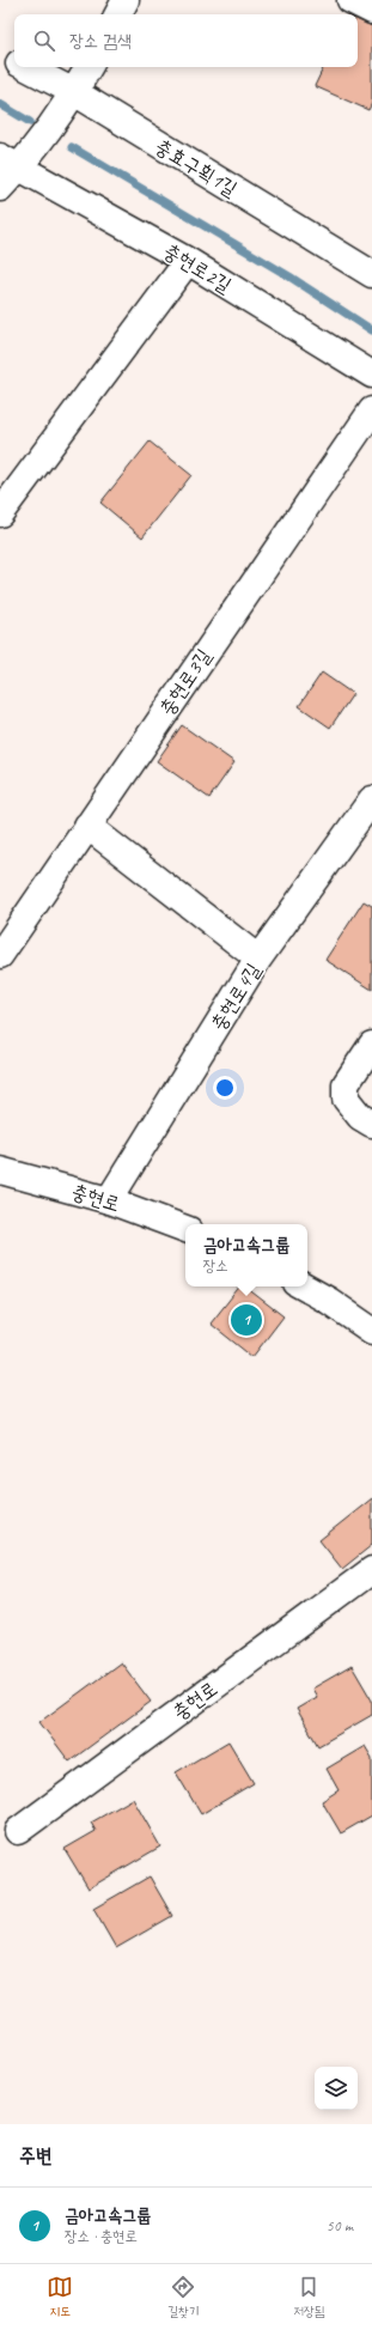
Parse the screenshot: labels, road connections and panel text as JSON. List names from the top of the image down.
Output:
{
  "streets": {
    "street": [
      "충효구획1길",
      "충현로2길",
      "충현로3길",
      "충현로4길",
      "충현로"
    ]
  },
  "crossings": [
    ["충현로4길", "충현로"]
  ],
  "page": {
    "search": "장소 검색",
    "popup": ["금아고속그룹", "장소"],
    "pins": "1",
    "heading": "주변",
    "list": [
      {
        "mark": "1",
        "name": "금아고속그룹",
        "note": "장소 · 충현로",
        "value": "50 m"
      }
    ],
    "nav": ["지도", "길찾기", "저장됨"]
  }
}
